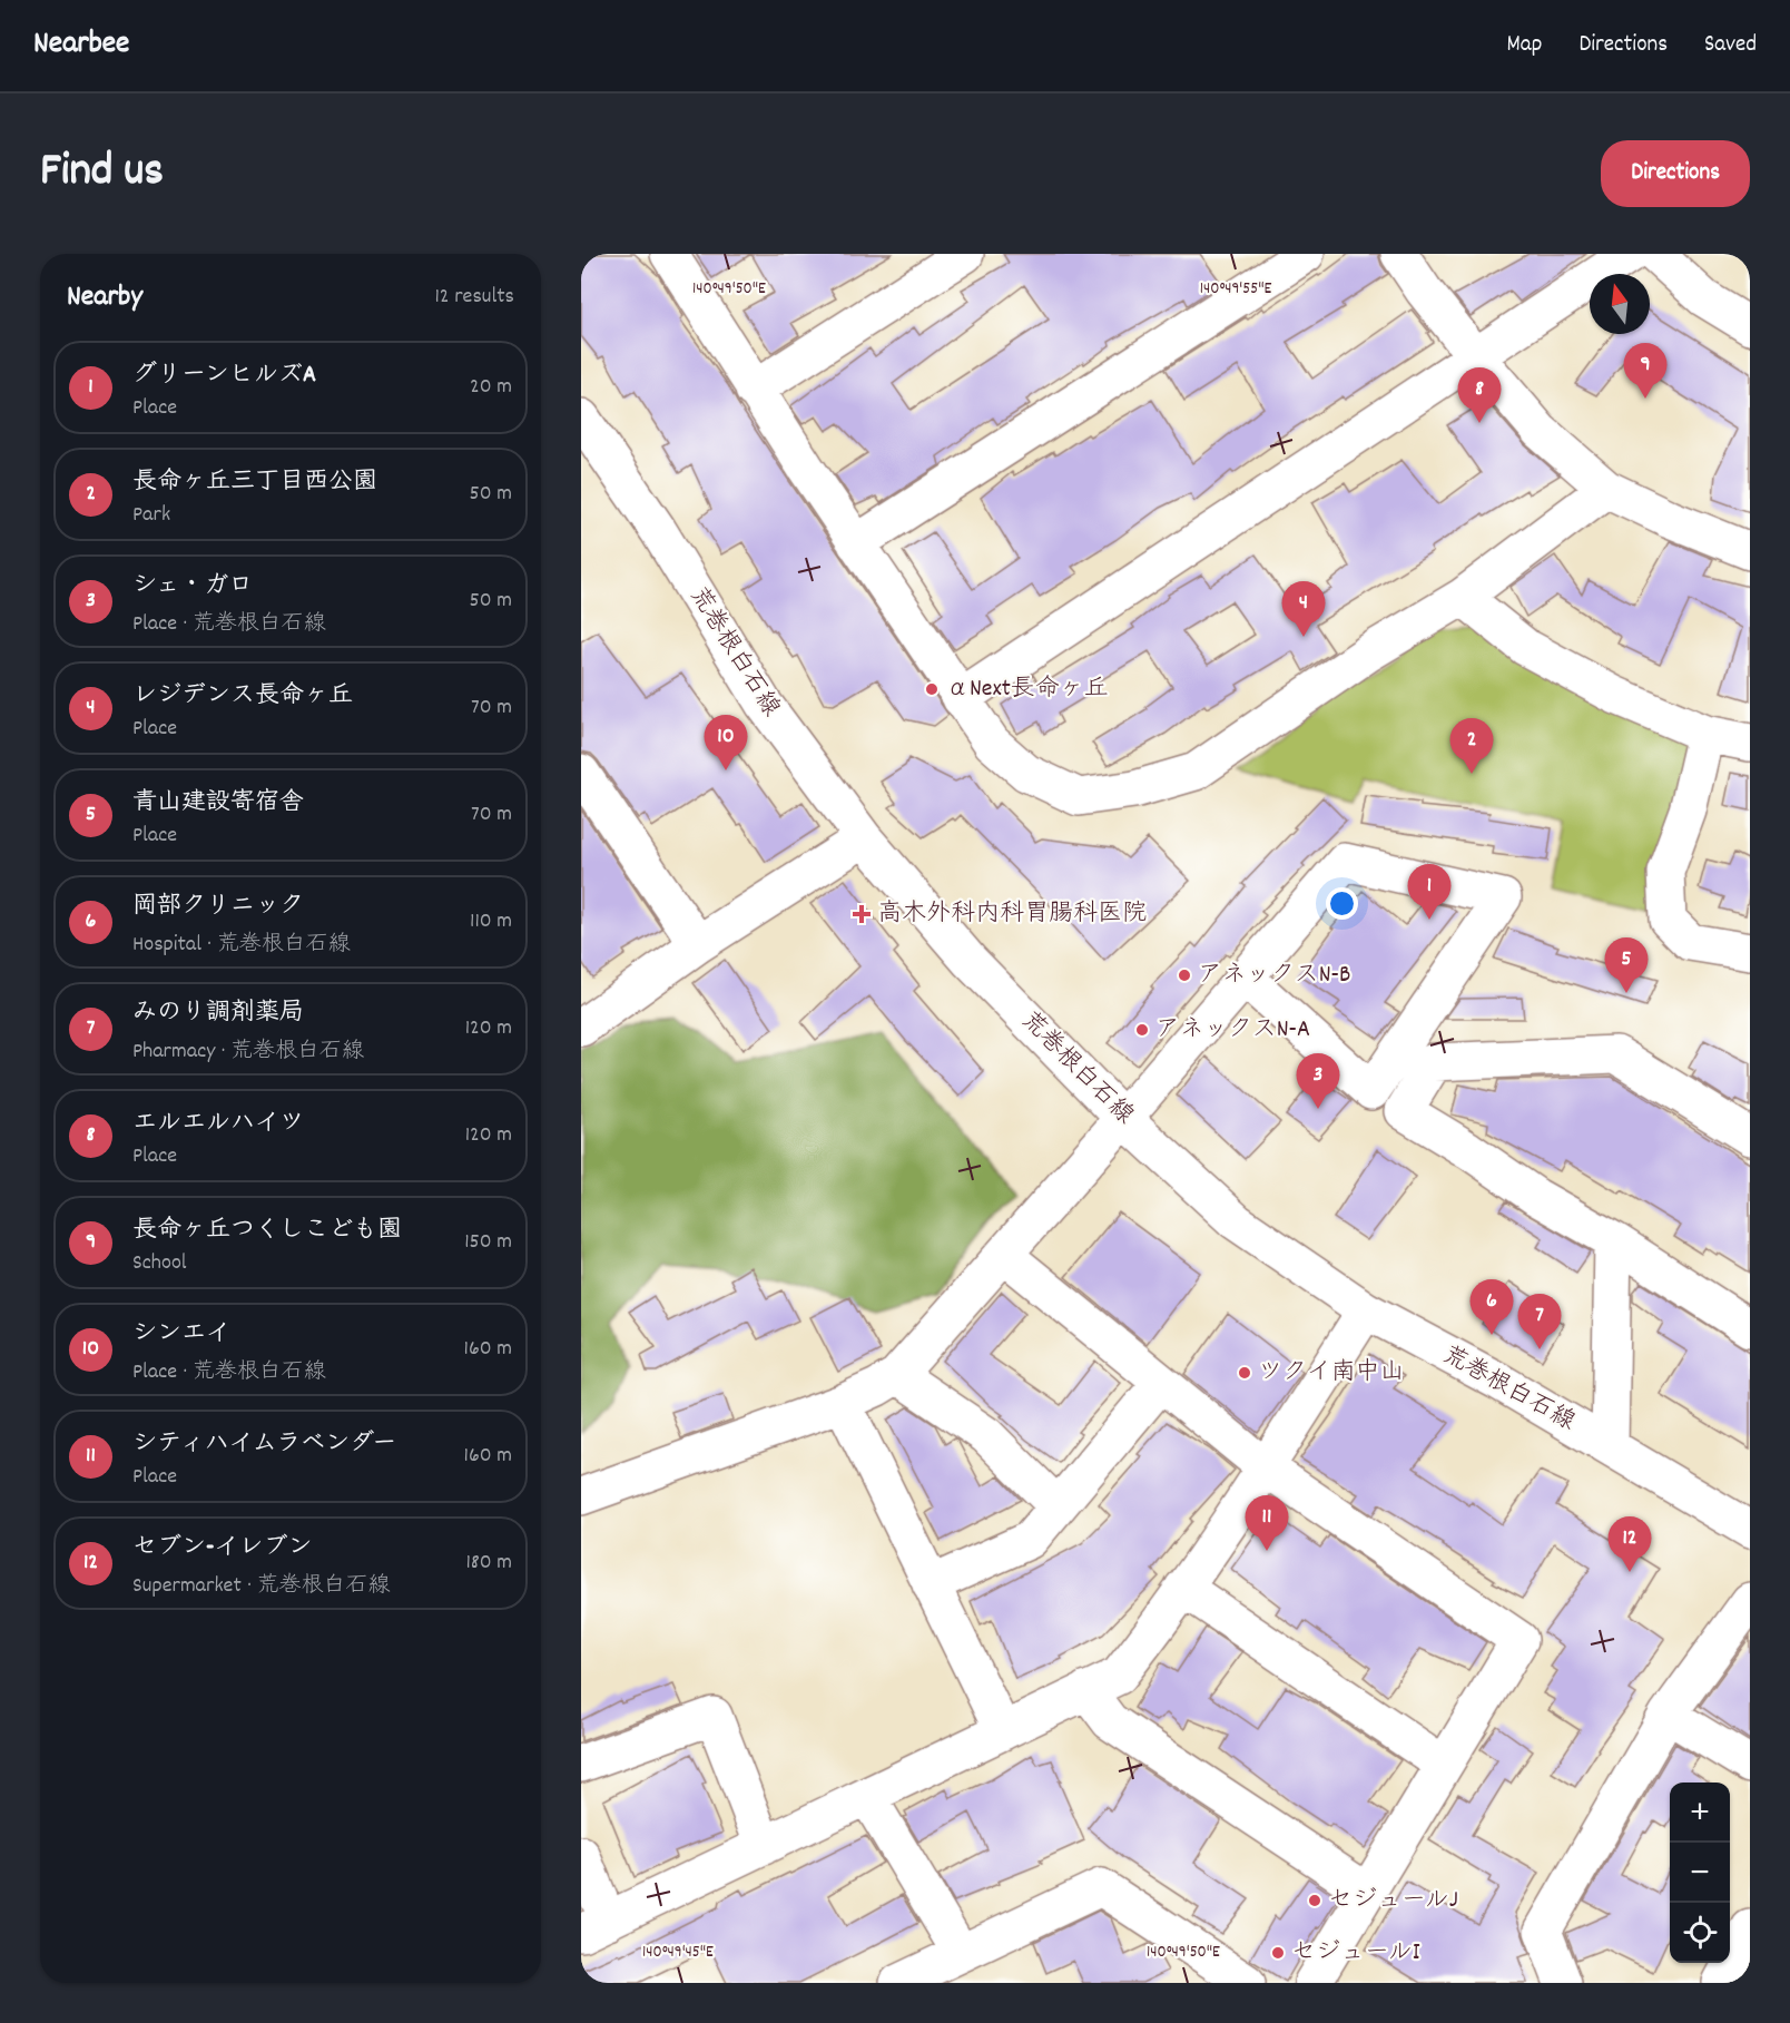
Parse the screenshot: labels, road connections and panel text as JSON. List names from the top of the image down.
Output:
{
  "streets": {
    "street": ["荒巻根白石線"]
  },
  "places": {
    "other": [
      "αNext長命ヶ丘",
      "アネックスN-B",
      "アネックスN-A",
      "ツクイ南中山",
      "セジュールJ",
      "セジュールI"
    ],
    "health": ["高木外科内科胃腸科医院"]
  },
  "north": "top",
  "page": {
    "header": "Nearbee",
    "nav": ["Map", "Directions", "Saved"],
    "title": "Find us",
    "buttons": "Directions",
    "heading": ["Nearby", "12 results"],
    "list": [
      {
        "mark": "1",
        "name": "グリーンヒルズA",
        "note": "Place",
        "value": "20 m"
      },
      {
        "mark": "2",
        "name": "長命ヶ丘三丁目西公園",
        "note": "Park",
        "value": "50 m"
      },
      {
        "mark": "3",
        "name": "シェ・ガロ",
        "note": "Place · 荒巻根白石線",
        "value": "50 m"
      },
      {
        "mark": "4",
        "name": "レジデンス長命ヶ丘",
        "note": "Place",
        "value": "70 m"
      },
      {
        "mark": "5",
        "name": "青山建設寄宿舎",
        "note": "Place",
        "value": "70 m"
      },
      {
        "mark": "6",
        "name": "岡部クリニック",
        "note": "Hospital · 荒巻根白石線",
        "value": "110 m"
      },
      {
        "mark": "7",
        "name": "みのり調剤薬局",
        "note": "Pharmacy · 荒巻根白石線",
        "value": "120 m"
      },
      {
        "mark": "8",
        "name": "エルエルハイツ",
        "note": "Place",
        "value": "120 m"
      },
      {
        "mark": "9",
        "name": "長命ヶ丘つくしこども園",
        "note": "School",
        "value": "150 m"
      },
      {
        "mark": "10",
        "name": "シンエイ",
        "note": "Place · 荒巻根白石線",
        "value": "160 m"
      },
      {
        "mark": "11",
        "name": "シティハイムラベンダー",
        "note": "Place",
        "value": "160 m"
      },
      {
        "mark": "12",
        "name": "セブン-イレブン",
        "note": "Supermarket · 荒巻根白石線",
        "value": "180 m"
      }
    ],
    "pins": [
      "9",
      "8",
      "4",
      "10",
      "2",
      "1",
      "5",
      "3",
      "6",
      "7",
      "11",
      "12"
    ],
    "map_buttons": ["+", "−"]
  },
  "coordinates": ["140°49'50\"E", "140°49'55\"E", "140°49'45\"E"]
}
